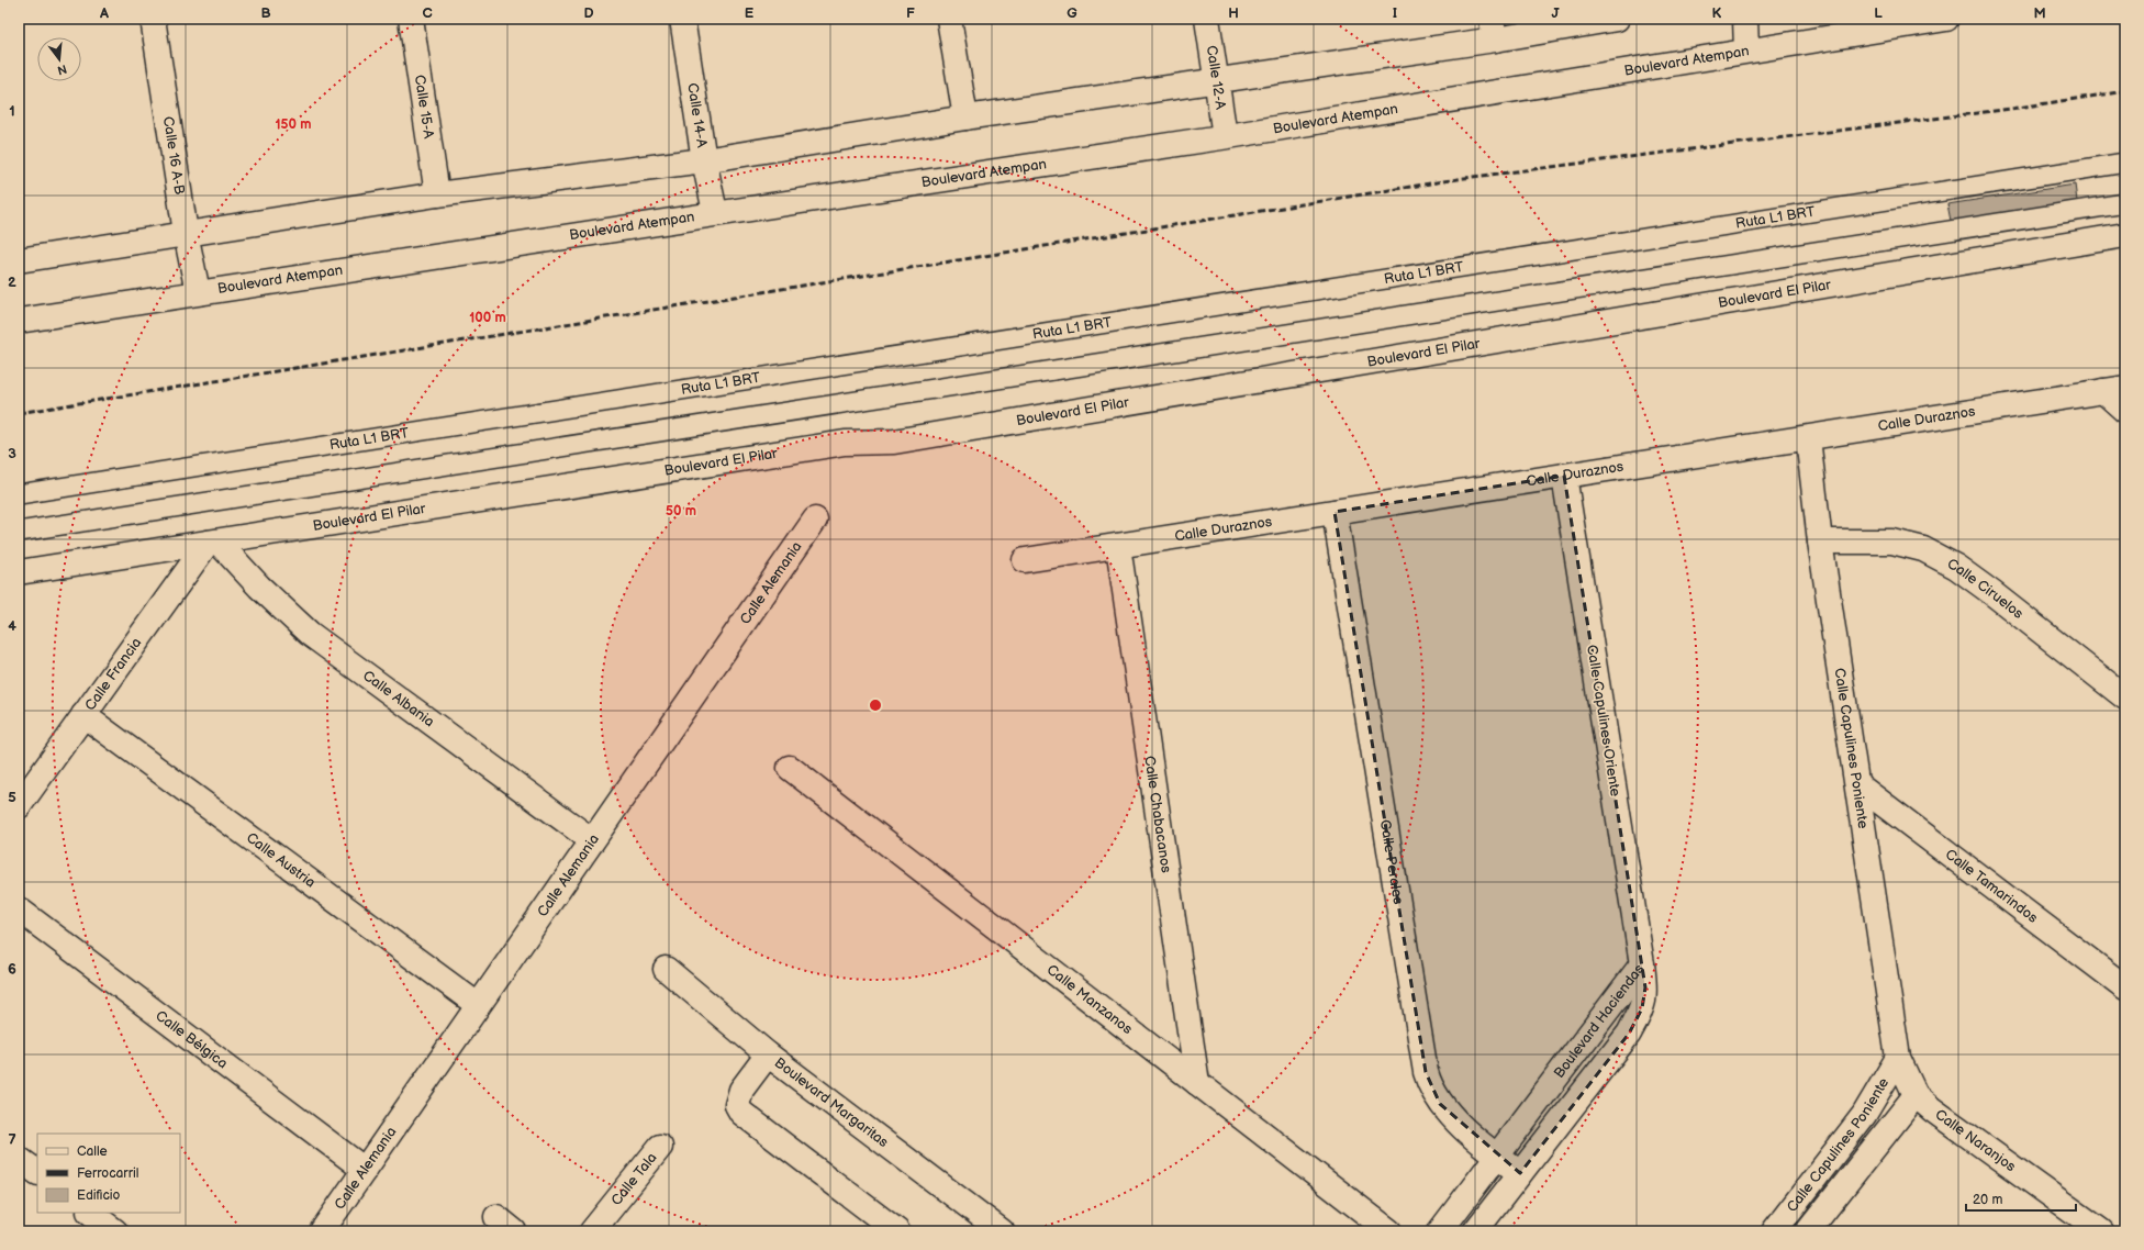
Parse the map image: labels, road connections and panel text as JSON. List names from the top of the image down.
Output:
{
  "streets": {
    "street": [
      "Boulevard Atempan",
      "Calle 12-A",
      "Calle 15-A",
      "Calle 14-A",
      "Calle 16 A-B",
      "Boulevard El Pilar",
      "Calle Duraznos",
      "Calle Alemania",
      "Calle Ciruelos",
      "Calle Francia",
      "Calle Albania",
      "Calle Capulines Oriente",
      "Calle Capulines Poniente",
      "Calle Chabacanos",
      "Calle Austria",
      "Calle Perales",
      "Calle Tamarindos",
      "Calle Manzanos",
      "Boulevard Haciendas",
      "Calle Bélgica",
      "Boulevard Margaritas",
      "Calle Naranjos",
      "Calle Tala"
    ],
    "lane": ["Ruta L1 BRT"]
  },
  "crossings": [
    ["Boulevard Atempan", "Calle 12-A"],
    ["Boulevard Atempan", "Calle 14-A"],
    ["Boulevard Atempan", "Calle 16 A-B"],
    ["Boulevard El Pilar", "Calle Francia"],
    ["Boulevard El Pilar", "Calle Albania"],
    ["Calle Duraznos", "Calle Capulines Oriente"],
    ["Calle Duraznos", "Calle Capulines Poniente"],
    ["Calle Duraznos", "Calle Chabacanos"],
    ["Calle Duraznos", "Calle Perales"],
    ["Calle Alemania", "Calle Albania"],
    ["Calle Alemania", "Calle Austria"],
    ["Calle Alemania", "Calle Bélgica"],
    ["Calle Ciruelos", "Calle Capulines Poniente"],
    ["Calle Francia", "Calle Albania"],
    ["Calle Francia", "Calle Austria"],
    ["Calle Capulines Oriente", "Boulevard Haciendas"],
    ["Calle Capulines Poniente", "Calle Tamarindos"],
    ["Calle Capulines Poniente", "Calle Naranjos"],
    ["Calle Chabacanos", "Calle Manzanos"],
    ["Calle Perales", "Boulevard Haciendas"]
  ],
  "legend": ["Calle", "Ferrocarril", "Edificio"],
  "scale_bar": "20 m",
  "north": "bottom",
  "grid": {
    "columns": [
      "A",
      "B",
      "C",
      "D",
      "E",
      "F",
      "G",
      "H",
      "I",
      "J",
      "K",
      "L",
      "M"
    ],
    "rows": [
      "1",
      "2",
      "3",
      "4",
      "5",
      "6",
      "7"
    ]
  },
  "rings": ["150 m", "100 m", "50 m"]
}
